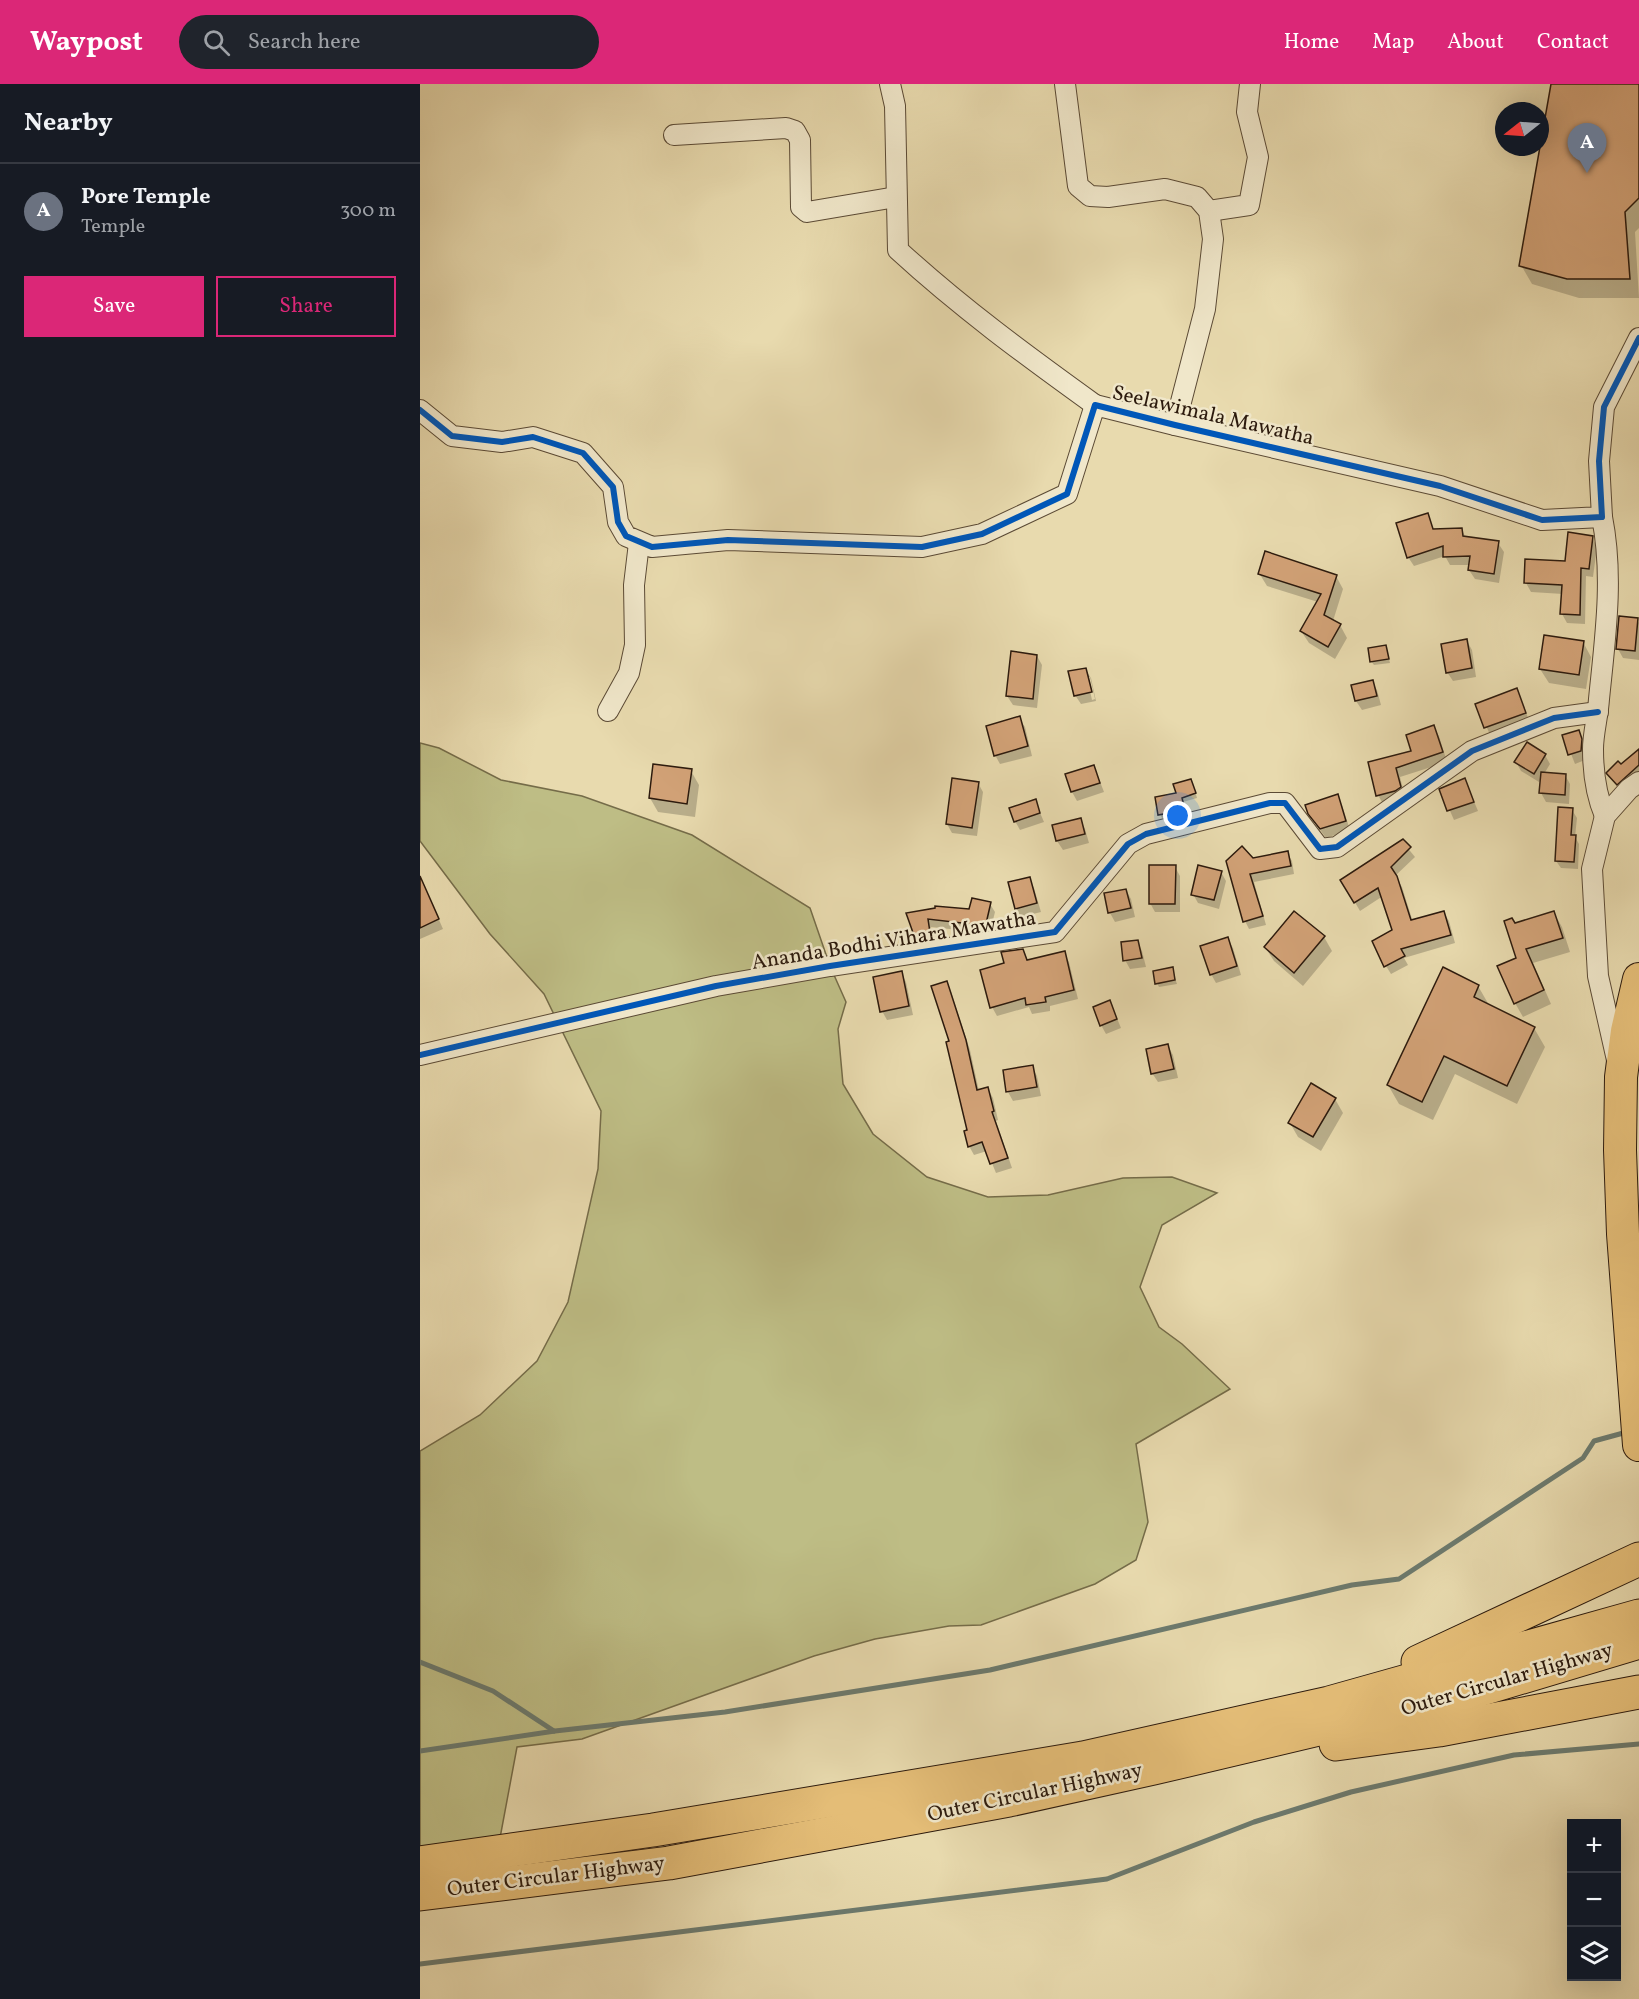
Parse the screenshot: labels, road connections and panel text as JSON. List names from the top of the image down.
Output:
{
  "streets": {
    "highway": ["Outer Circular Highway"],
    "street": ["Seelawimala Mawatha", "Ananda Bodhi Vihara Mawatha"]
  },
  "north": "left",
  "page": {
    "header": "Waypost",
    "search": "Search here",
    "nav": [
      "Home",
      "Map",
      "About",
      "Contact"
    ],
    "heading": "Nearby",
    "pins": "A",
    "list": [
      {
        "mark": "A",
        "name": "Pore Temple",
        "note": "Temple",
        "value": "300 m"
      }
    ],
    "buttons": ["Save", "Share"],
    "map_buttons": ["+", "−"]
  }
}
